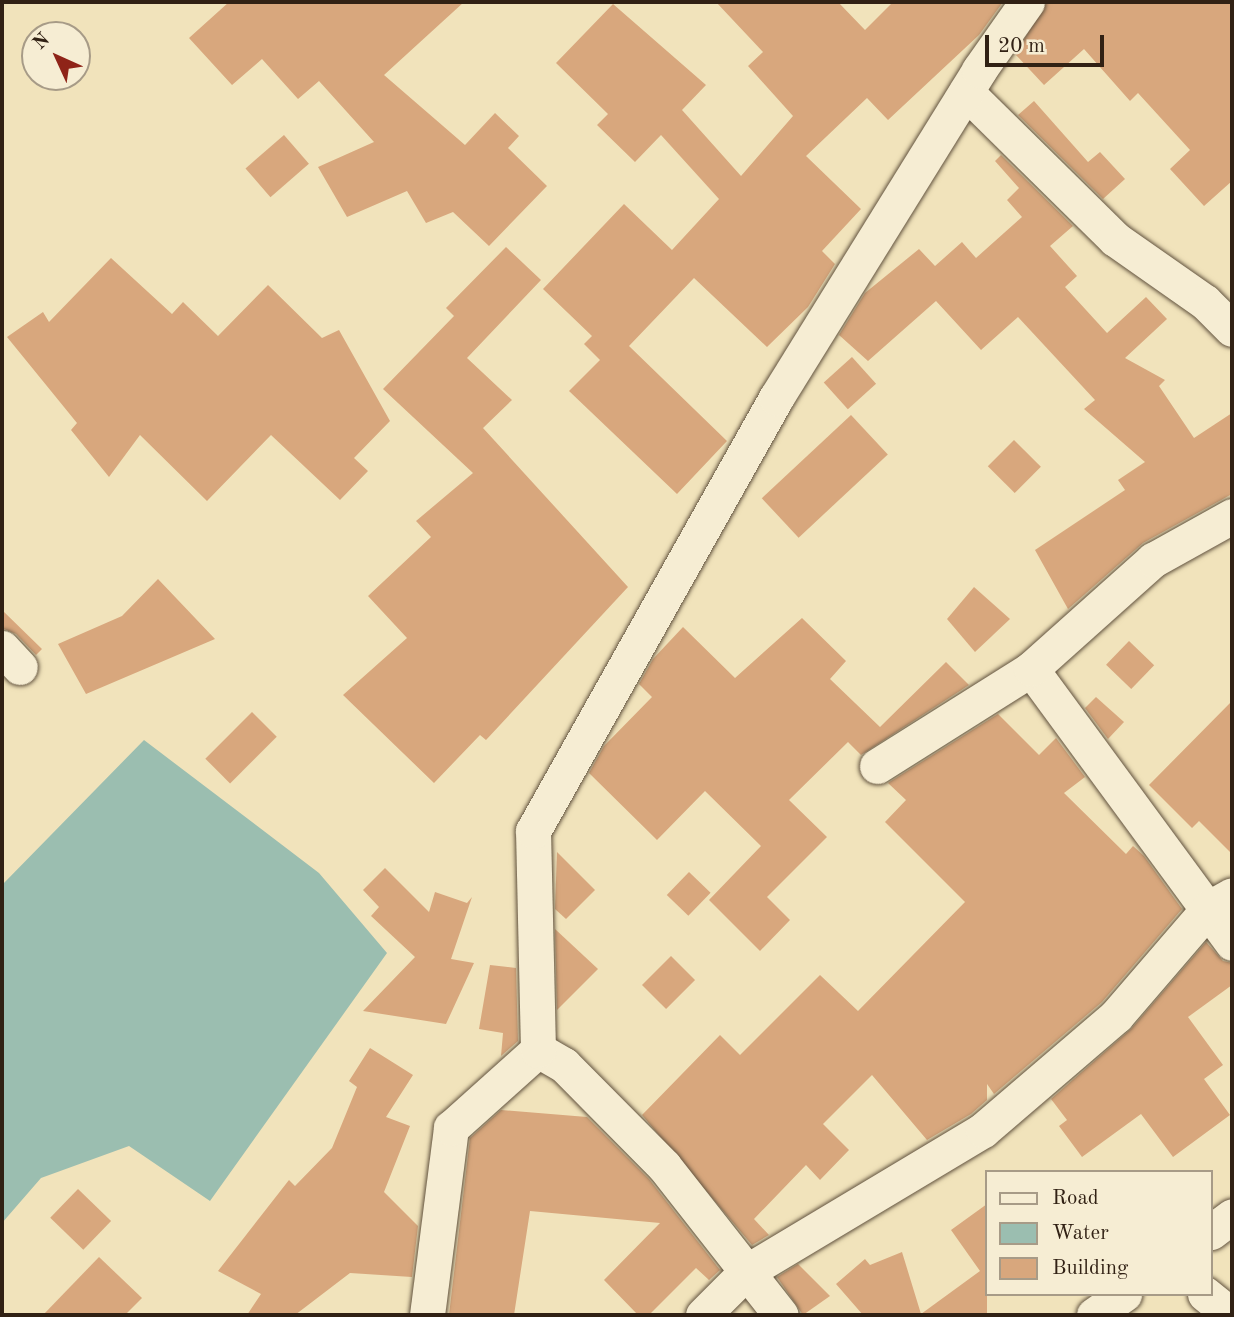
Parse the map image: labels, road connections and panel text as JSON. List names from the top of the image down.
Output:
{
  "legend": ["Road", "Water", "Building"],
  "scale_bar": "20 m",
  "north": "top left"
}
